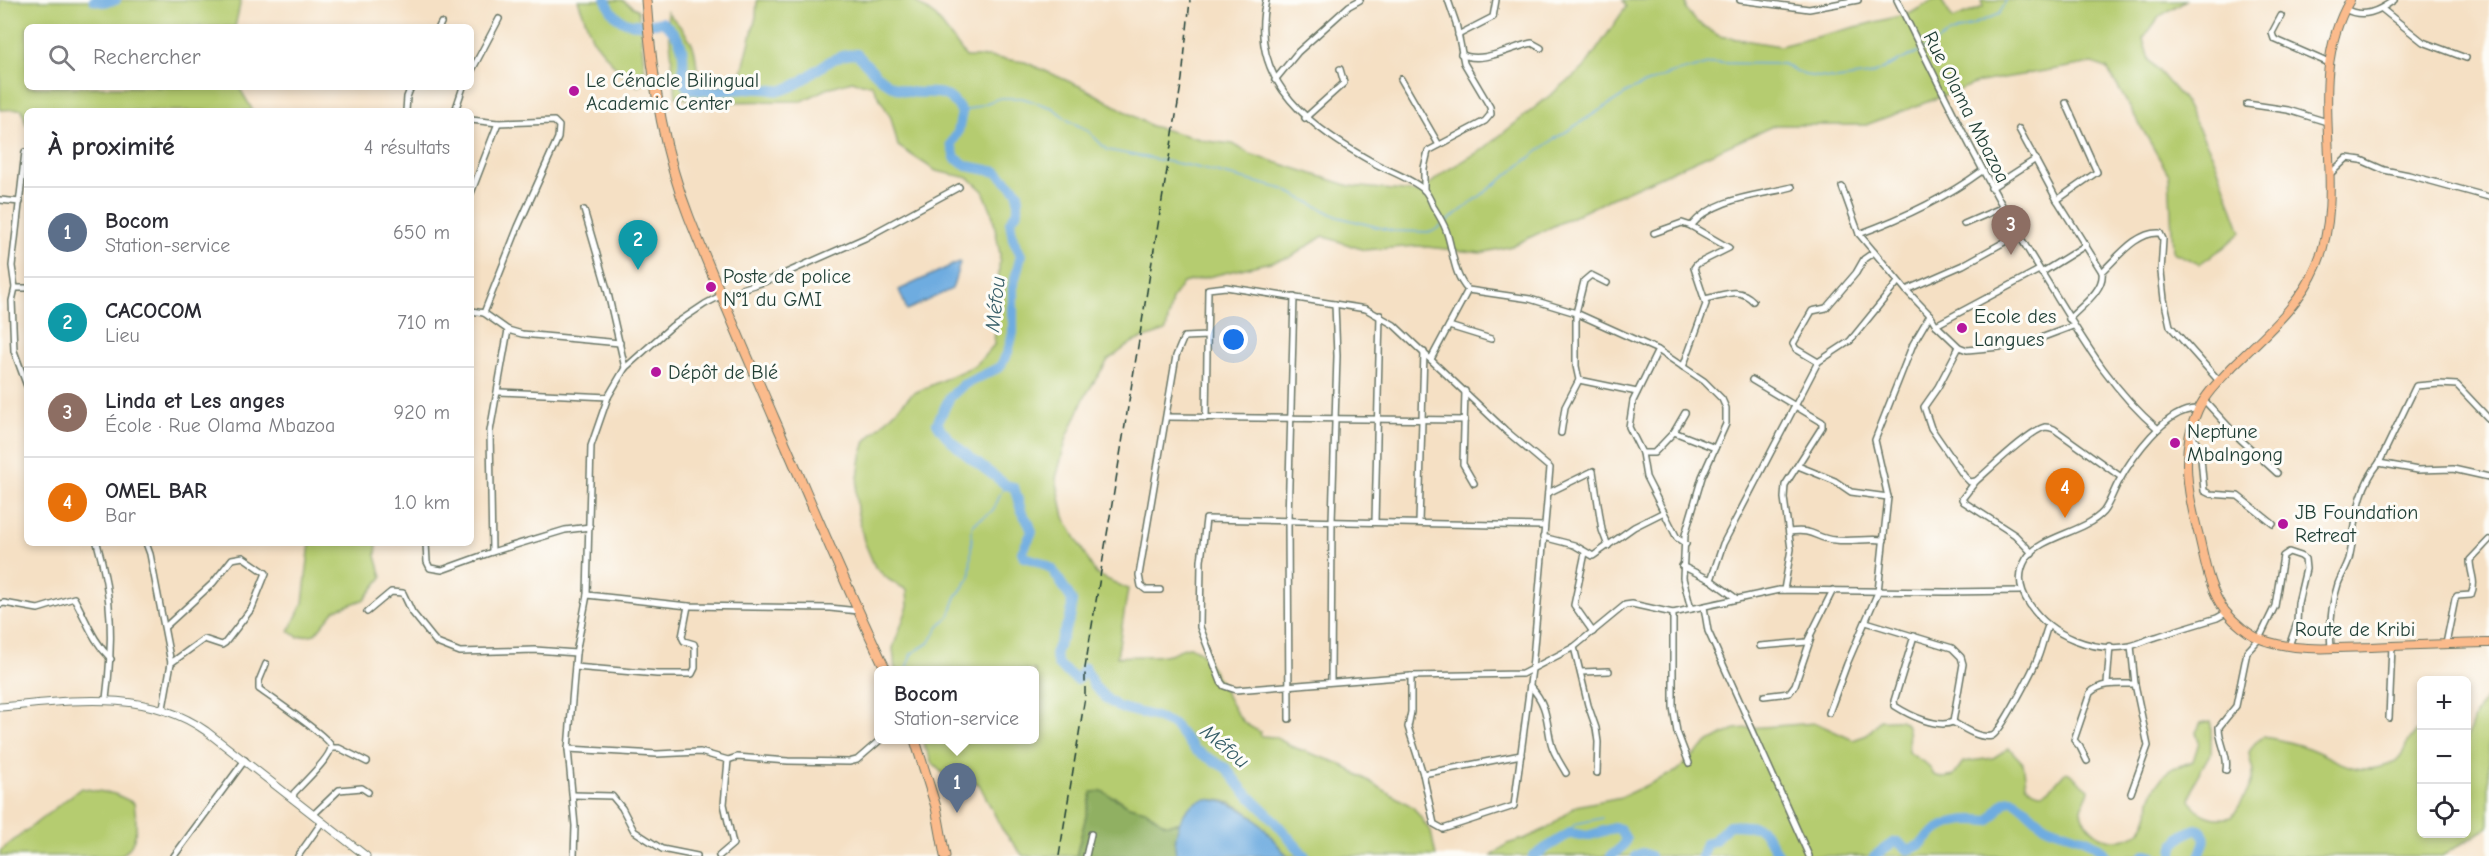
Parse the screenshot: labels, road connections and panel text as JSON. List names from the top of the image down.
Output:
{
  "streets": {
    "main road": ["Route de Kribi"],
    "street": ["Rue Olama Mbazoa"]
  },
  "water": ["Méfou"],
  "places": [
    "Le Cénacle Bilingual Academic Center",
    "Poste de police N°1 du GMI",
    "Ecole des Langues",
    "Dépôt de Blé",
    "Neptune Mbalngong",
    "JB Foundation Retreat"
  ],
  "page": {
    "search": "Rechercher",
    "heading": ["À proximité", "4 résultats"],
    "list": [
      {
        "mark": "1",
        "name": "Bocom",
        "note": "Station-service",
        "value": "650 m"
      },
      {
        "mark": "2",
        "name": "CACOCOM",
        "note": "Lieu",
        "value": "710 m"
      },
      {
        "mark": "3",
        "name": "Linda et Les anges",
        "note": "École · Rue Olama Mbazoa",
        "value": "920 m"
      },
      {
        "mark": "4",
        "name": "OMEL BAR",
        "note": "Bar",
        "value": "1.0 km"
      }
    ],
    "pins": [
      "3",
      "2",
      "4",
      "1"
    ],
    "popup": ["Bocom", "Station-service"],
    "map_buttons": ["+", "−"]
  }
}
